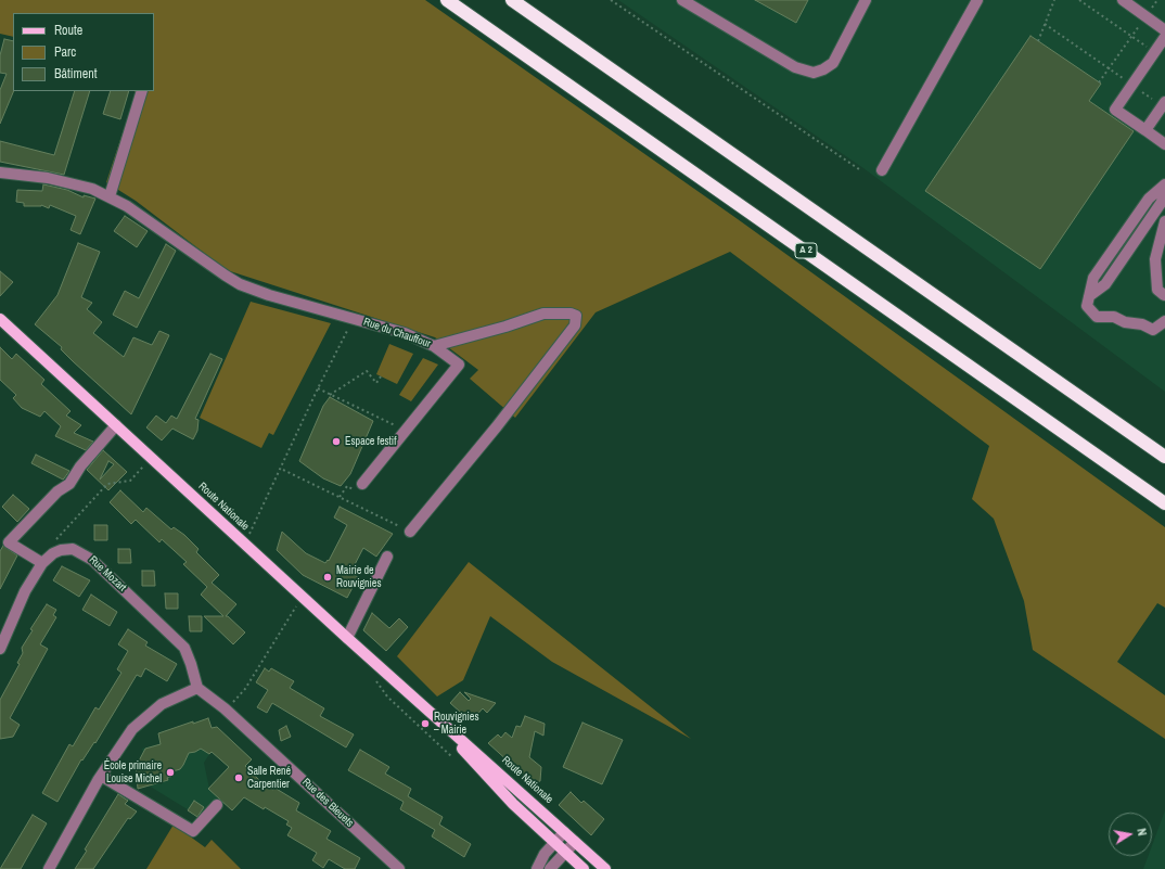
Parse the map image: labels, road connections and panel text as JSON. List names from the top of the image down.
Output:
{
  "streets": {
    "highway": ["A 2"],
    "main road": ["Route Nationale"],
    "street": ["Rue du Chauffour", "Rue Mozart", "Rue des Bleuets"]
  },
  "crossings": [
    ["Rue Mozart", "Rue des Bleuets"]
  ],
  "places": [
    "Espace festif",
    "Mairie de Rouvignies",
    "Rouvignies – Mairie",
    "École primaire Louise Michel",
    "Salle René Carpentier"
  ],
  "legend": ["Route", "Parc", "Bâtiment"],
  "north": "right"
}
